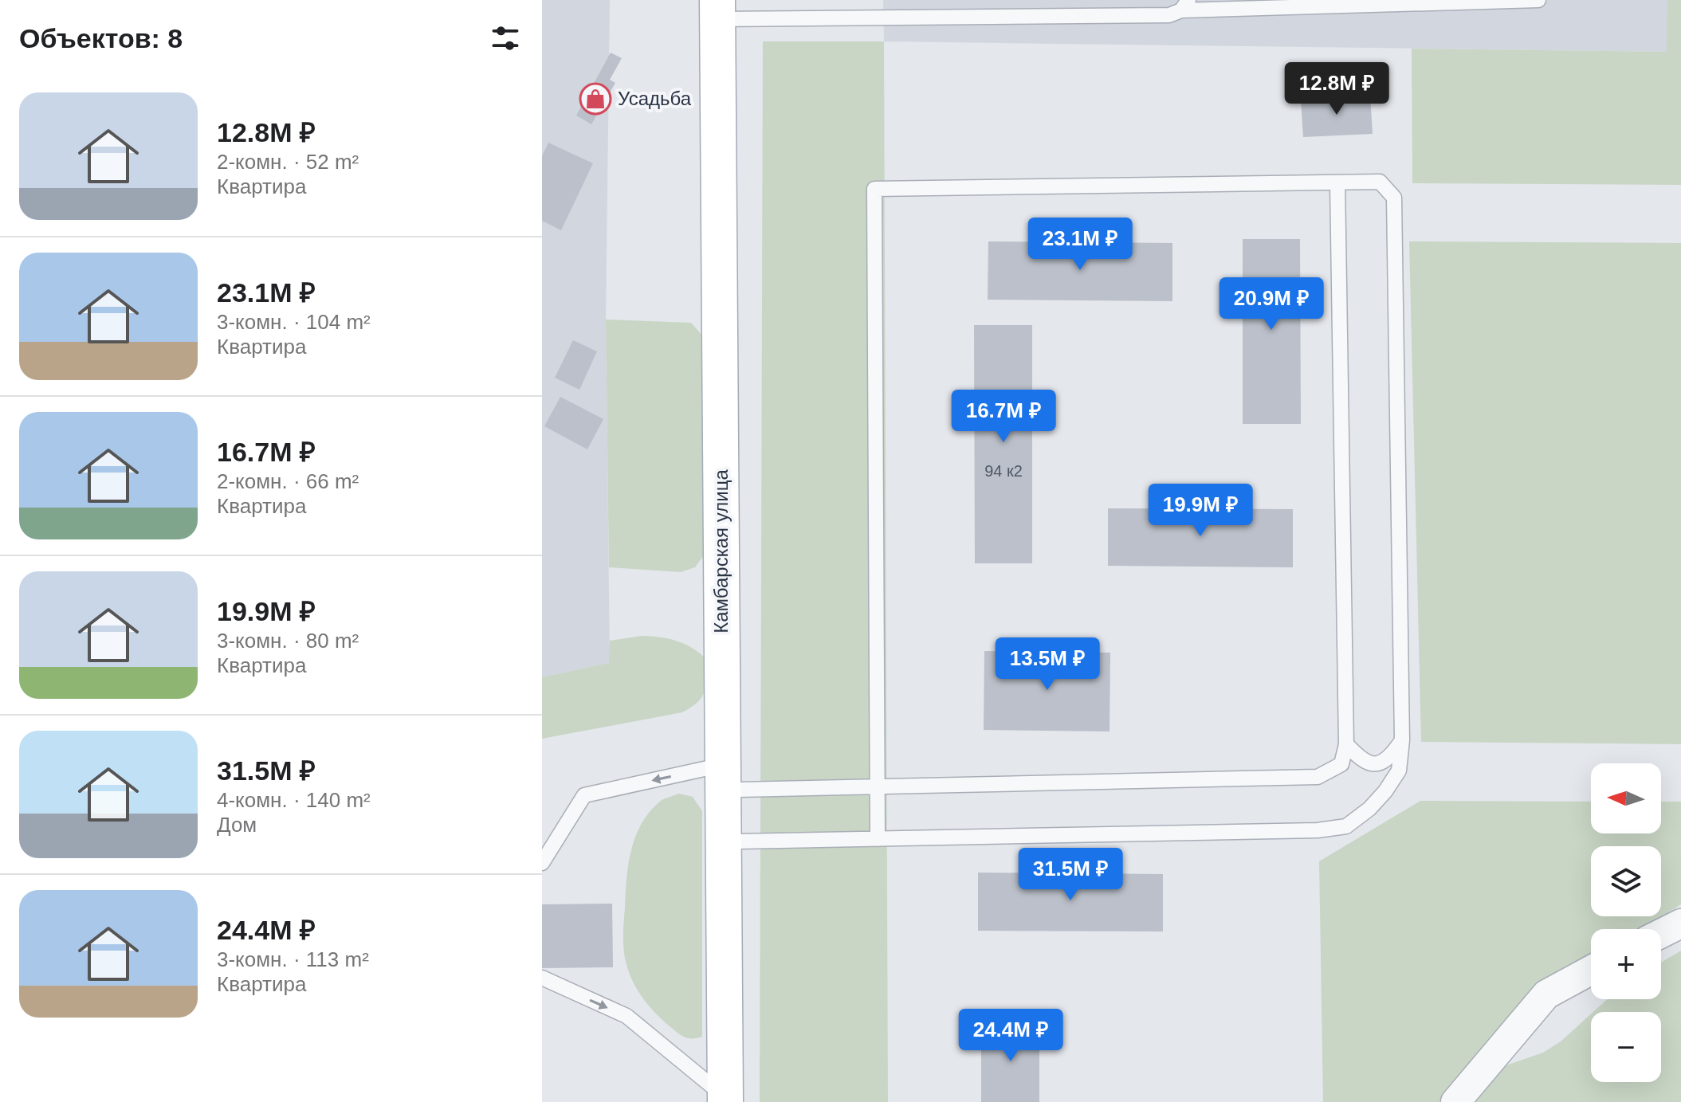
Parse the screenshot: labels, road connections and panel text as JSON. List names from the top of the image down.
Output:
{
  "streets": {
    "main road": ["Камбарская улица"]
  },
  "places": {
    "shop": ["Усадьба"]
  },
  "house_numbers": ["94 к2"],
  "north": "left",
  "page": {
    "heading": "Объектов: 8",
    "price": [
      "12.8M ₽",
      "23.1M ₽",
      "20.9M ₽",
      "16.7M ₽",
      "19.9M ₽",
      "13.5M ₽",
      "31.5M ₽",
      "24.4M ₽"
    ],
    "list": [
      {
        "name": "12.8M ₽",
        "note": "2-комн. · 52 m² · Квартира"
      },
      {
        "name": "23.1M ₽",
        "note": "3-комн. · 104 m² · Квартира"
      },
      {
        "name": "16.7M ₽",
        "note": "2-комн. · 66 m² · Квартира"
      },
      {
        "name": "19.9M ₽",
        "note": "3-комн. · 80 m² · Квартира"
      },
      {
        "name": "31.5M ₽",
        "note": "4-комн. · 140 m² · Дом"
      },
      {
        "name": "24.4M ₽",
        "note": "3-комн. · 113 m² · Квартира"
      }
    ],
    "map_buttons": ["+", "−"]
  }
}
